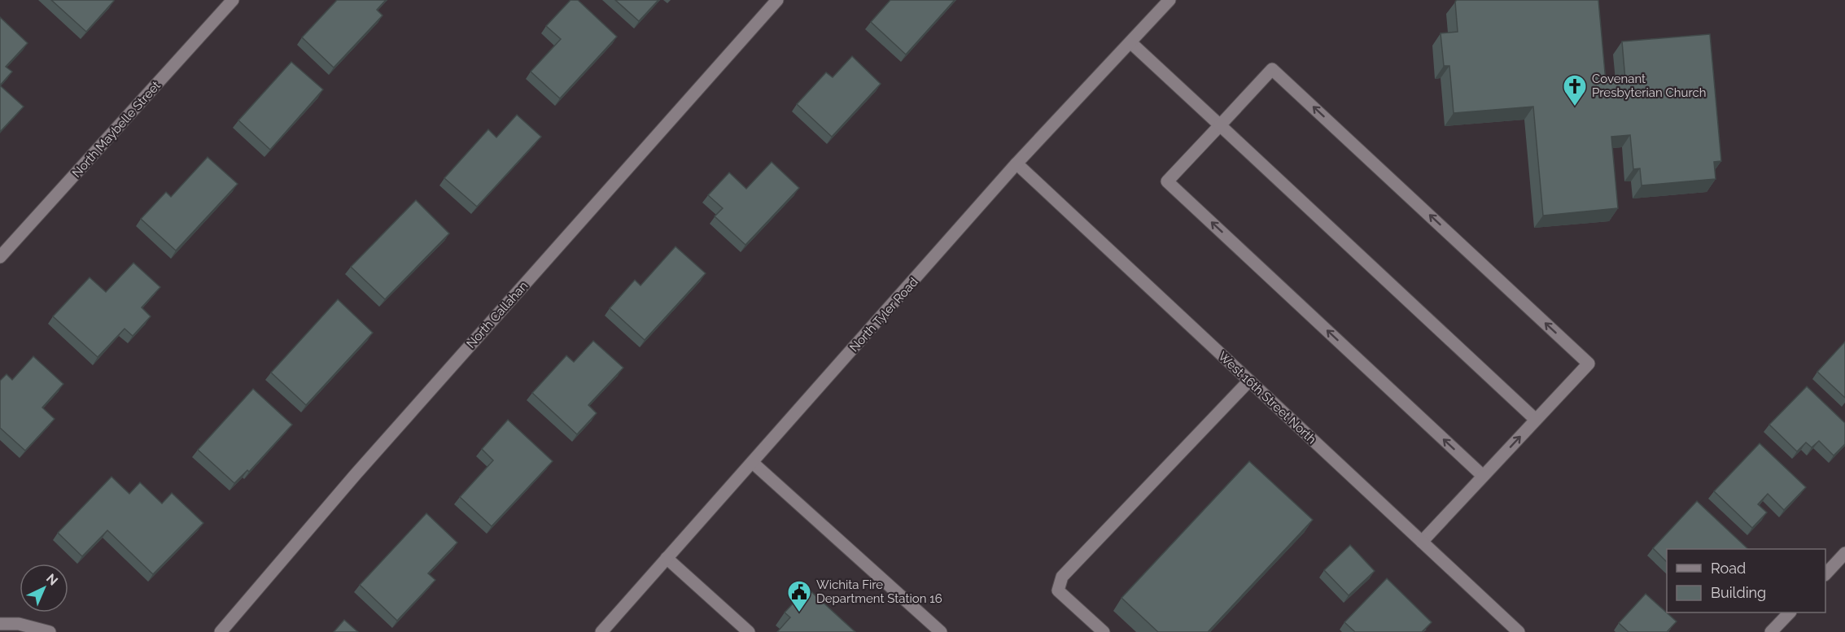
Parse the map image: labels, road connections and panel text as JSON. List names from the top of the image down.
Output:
{
  "streets": {
    "street": [
      "North Maybelle Street",
      "North Callahan",
      "North Tyler Road",
      "West 16th Street North"
    ]
  },
  "crossings": [
    ["North Tyler Road", "West 16th Street North"]
  ],
  "places": {
    "church": ["Covenant Presbyterian Church"],
    "public building": ["Wichita Fire Department Station 16"]
  },
  "legend": ["Road", "Building"],
  "north": "top right"
}
